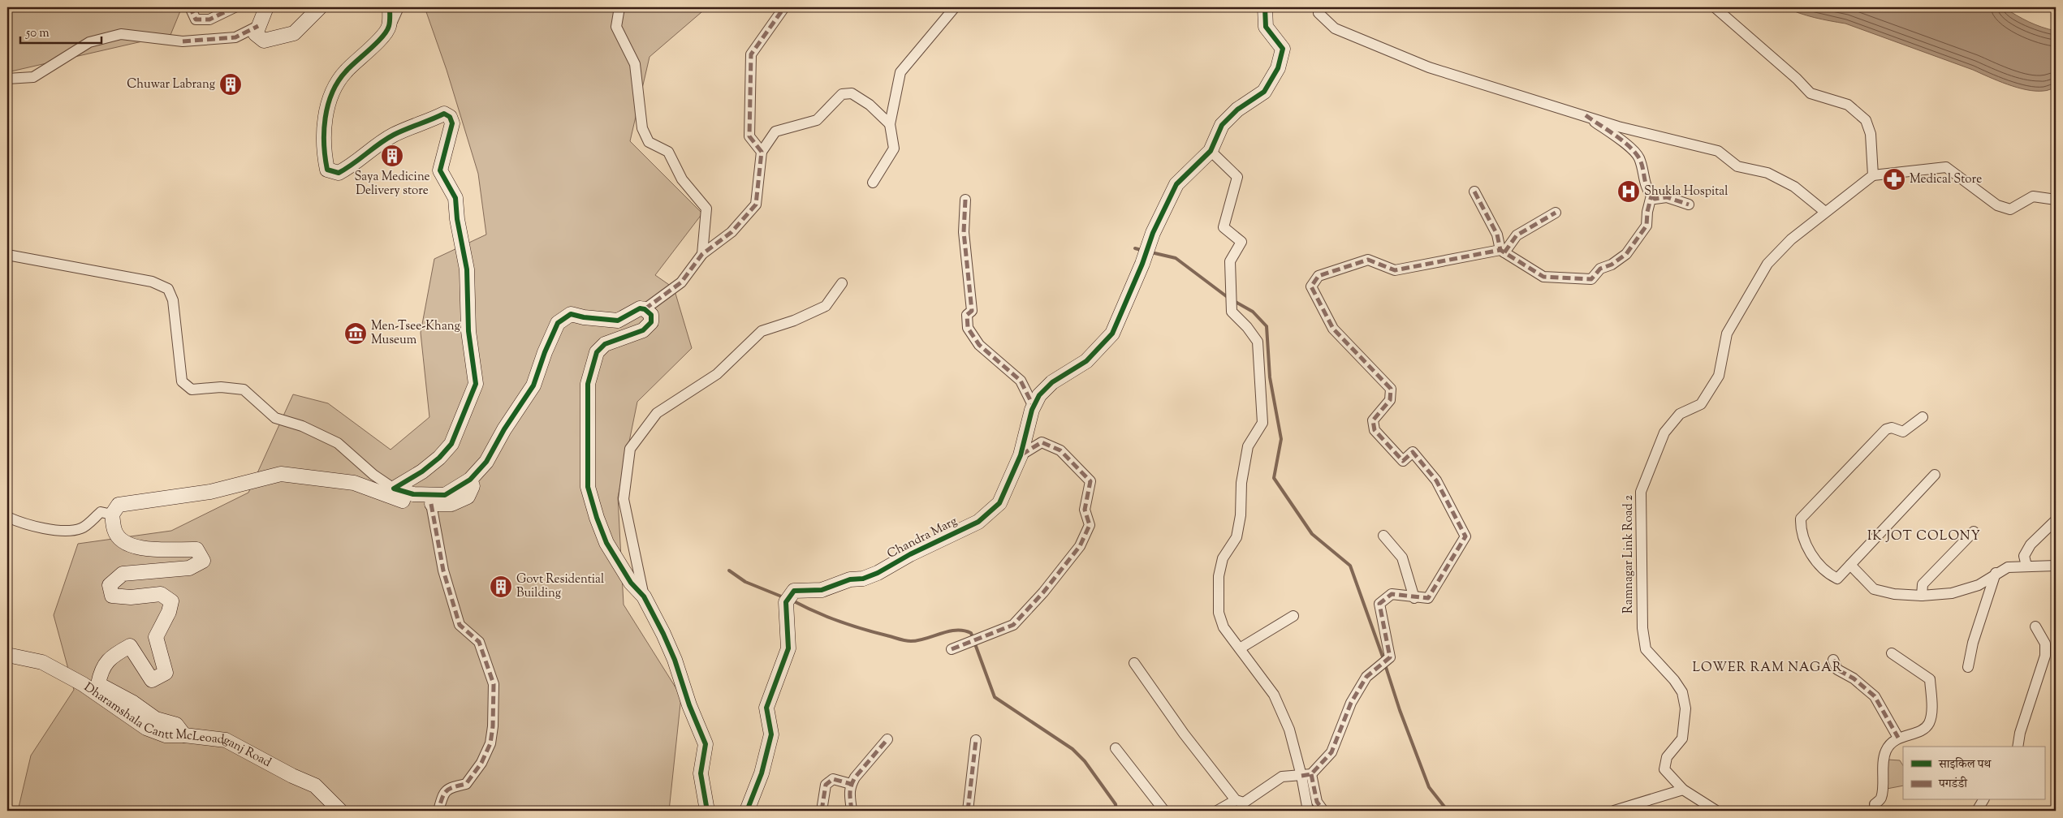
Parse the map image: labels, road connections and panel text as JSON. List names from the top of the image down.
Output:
{
  "streets": {
    "street": ["Chandra Marg", "Ramnagar Link Road 2", "Dharamshala Cantt McLeoadganj Road"]
  },
  "districts": ["IK JOT COLONY", "LOWER RAM NAGAR"],
  "places": {
    "building": ["Chuwar Labrang", "Saya Medicine Delivery store", "Govt Residential Building"],
    "pharmacy": ["Medical Store"],
    "hospital": ["Shukla Hospital"],
    "museum": ["Men-Tsee-Khang Museum"]
  },
  "legend": ["साइकिल पथ", "पगडंडी"],
  "scale_bar": "50 m"
}
